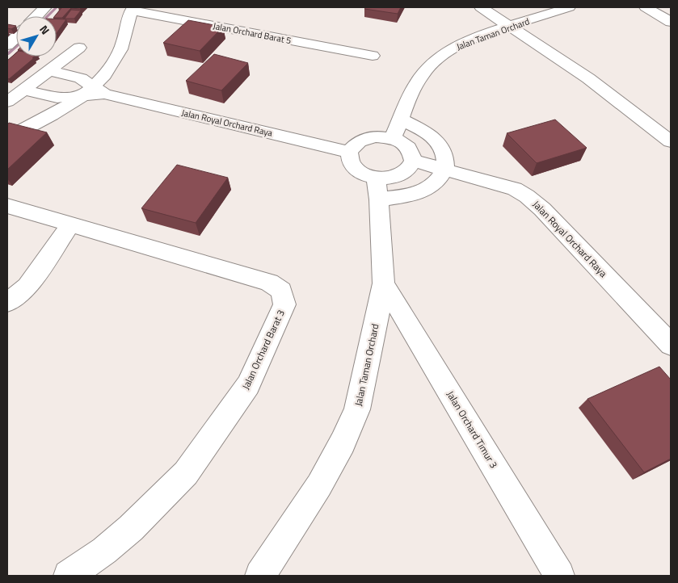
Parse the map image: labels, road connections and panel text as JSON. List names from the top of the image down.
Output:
{
  "streets": {
    "street": [
      "Jalan Orchard Barat 5",
      "Jalan Taman Orchard",
      "Jalan Royal Orchard Raya",
      "Jalan Orchard Barat 3",
      "Jalan Orchard Timur 3"
    ]
  },
  "crossings": [
    ["Jalan Taman Orchard", "Jalan Royal Orchard Raya"],
    ["Jalan Taman Orchard", "Jalan Orchard Timur 3"]
  ],
  "north": "top right"
}
